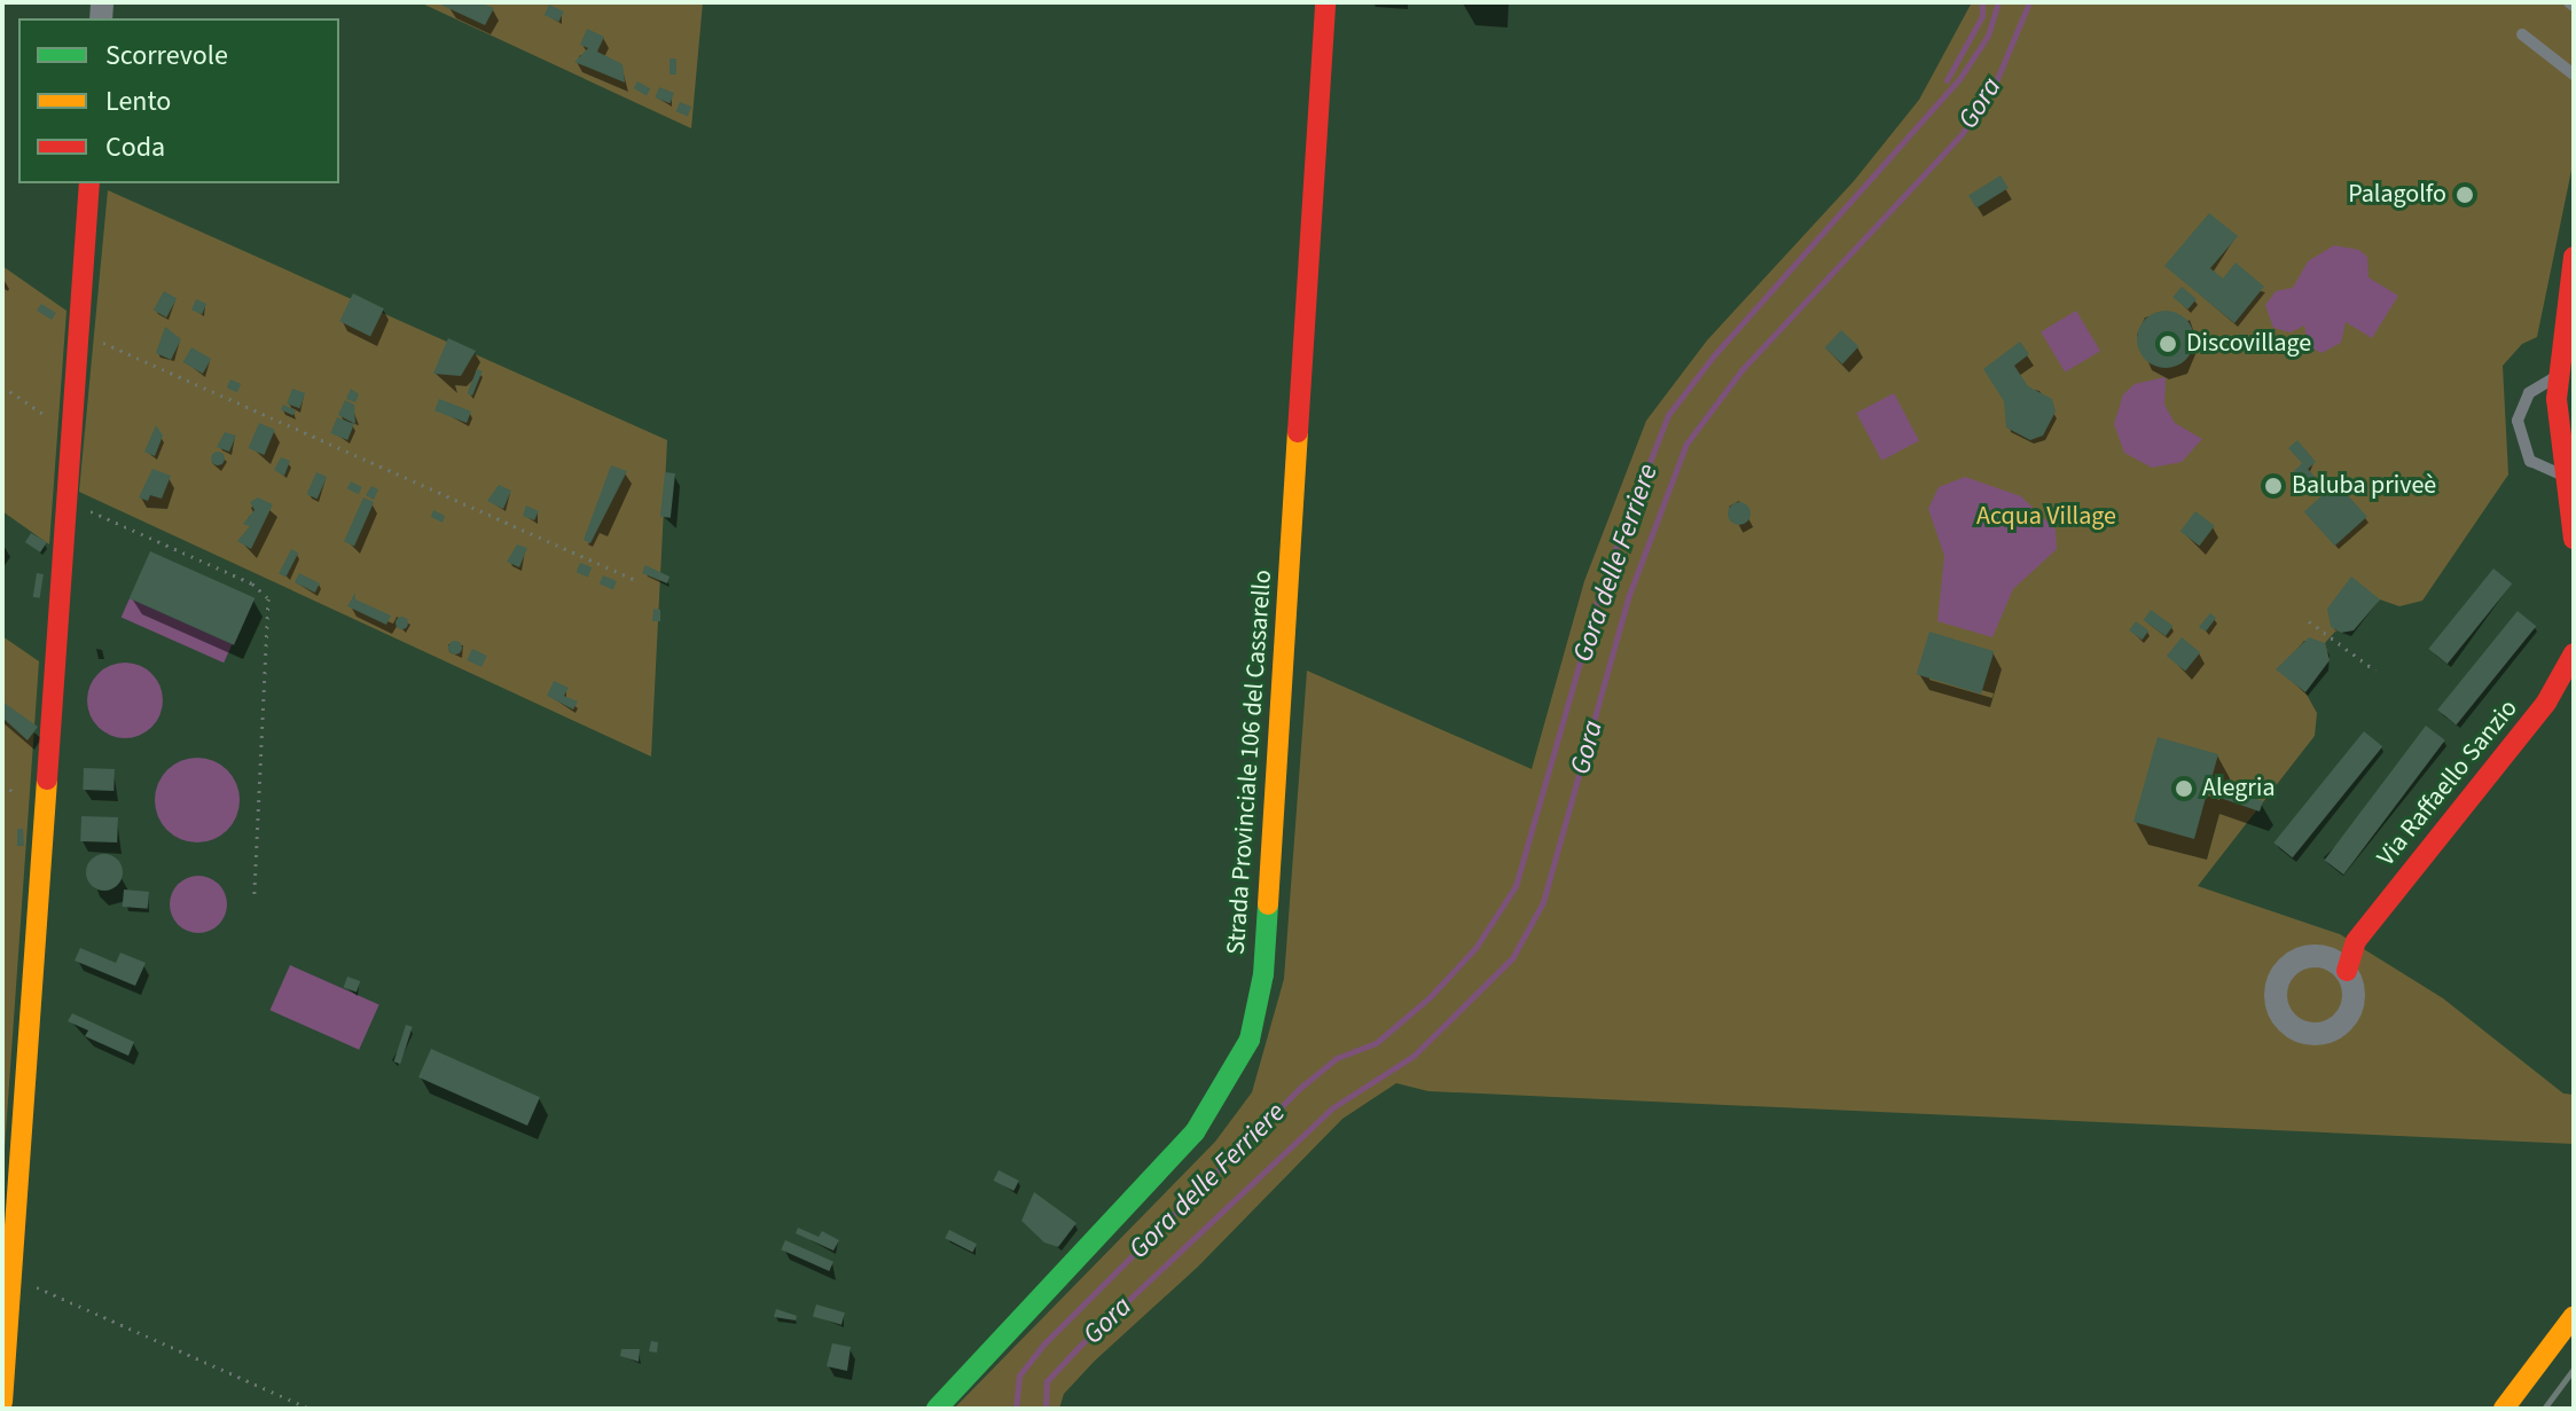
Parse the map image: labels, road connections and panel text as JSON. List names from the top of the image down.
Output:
{
  "streets": {
    "street": ["Strada Provinciale 106 del Cassarello", "Via Raffaello Sanzio"]
  },
  "water": ["Gora", "Gora delle Ferriere"],
  "parks": ["Acqua Village"],
  "places": [
    "Palagolfo",
    "Discovillage",
    "Baluba priveè",
    "Alegria"
  ],
  "legend": ["Scorrevole", "Lento", "Coda"]
}
